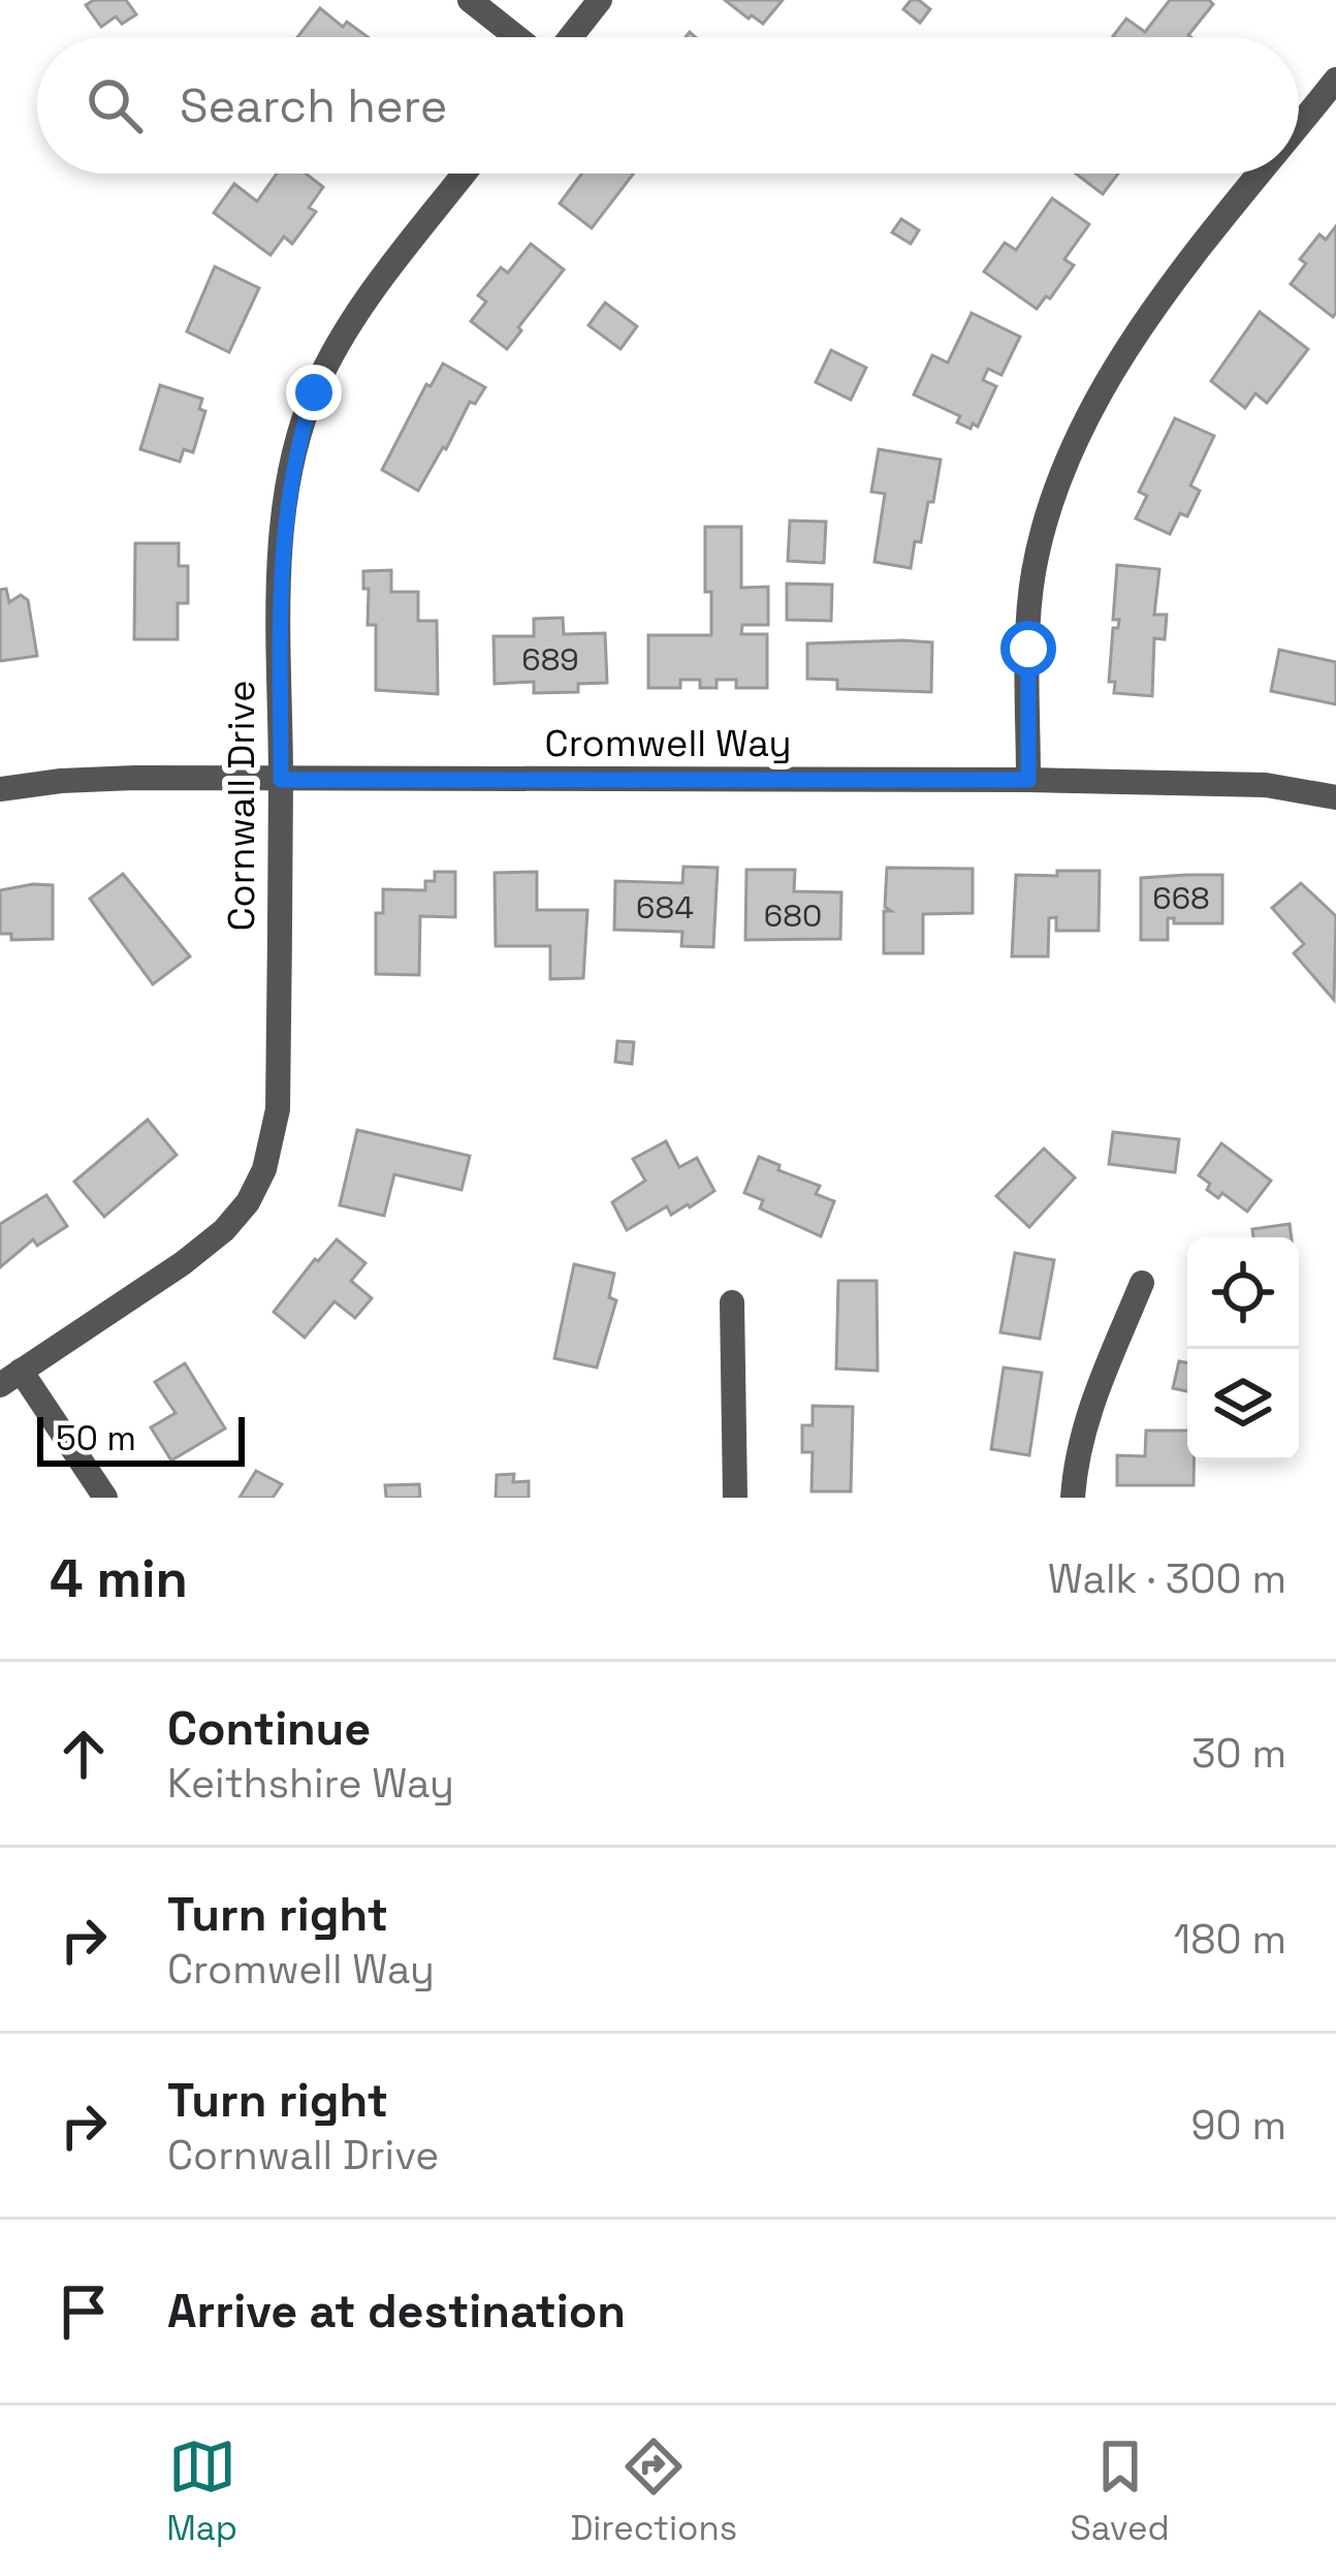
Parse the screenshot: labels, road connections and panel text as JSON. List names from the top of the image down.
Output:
{
  "streets": {
    "street": ["Cromwell Way", "Cornwall Drive"]
  },
  "crossings": [
    ["Cromwell Way", "Cornwall Drive"]
  ],
  "house_numbers": [
    "689",
    "668",
    "684",
    "680"
  ],
  "scale_bar": "50 m",
  "page": {
    "search": "Search here",
    "scale": "50 m",
    "heading": ["4 min", "Walk · 300 m"],
    "list": [
      ["Continue", "Keithshire Way", "30 m"],
      ["Turn right", "Cromwell Way", "180 m"],
      ["Turn right", "Cornwall Drive", "90 m"],
      "Arrive at destination"
    ],
    "nav": ["Map", "Directions", "Saved"]
  }
}
